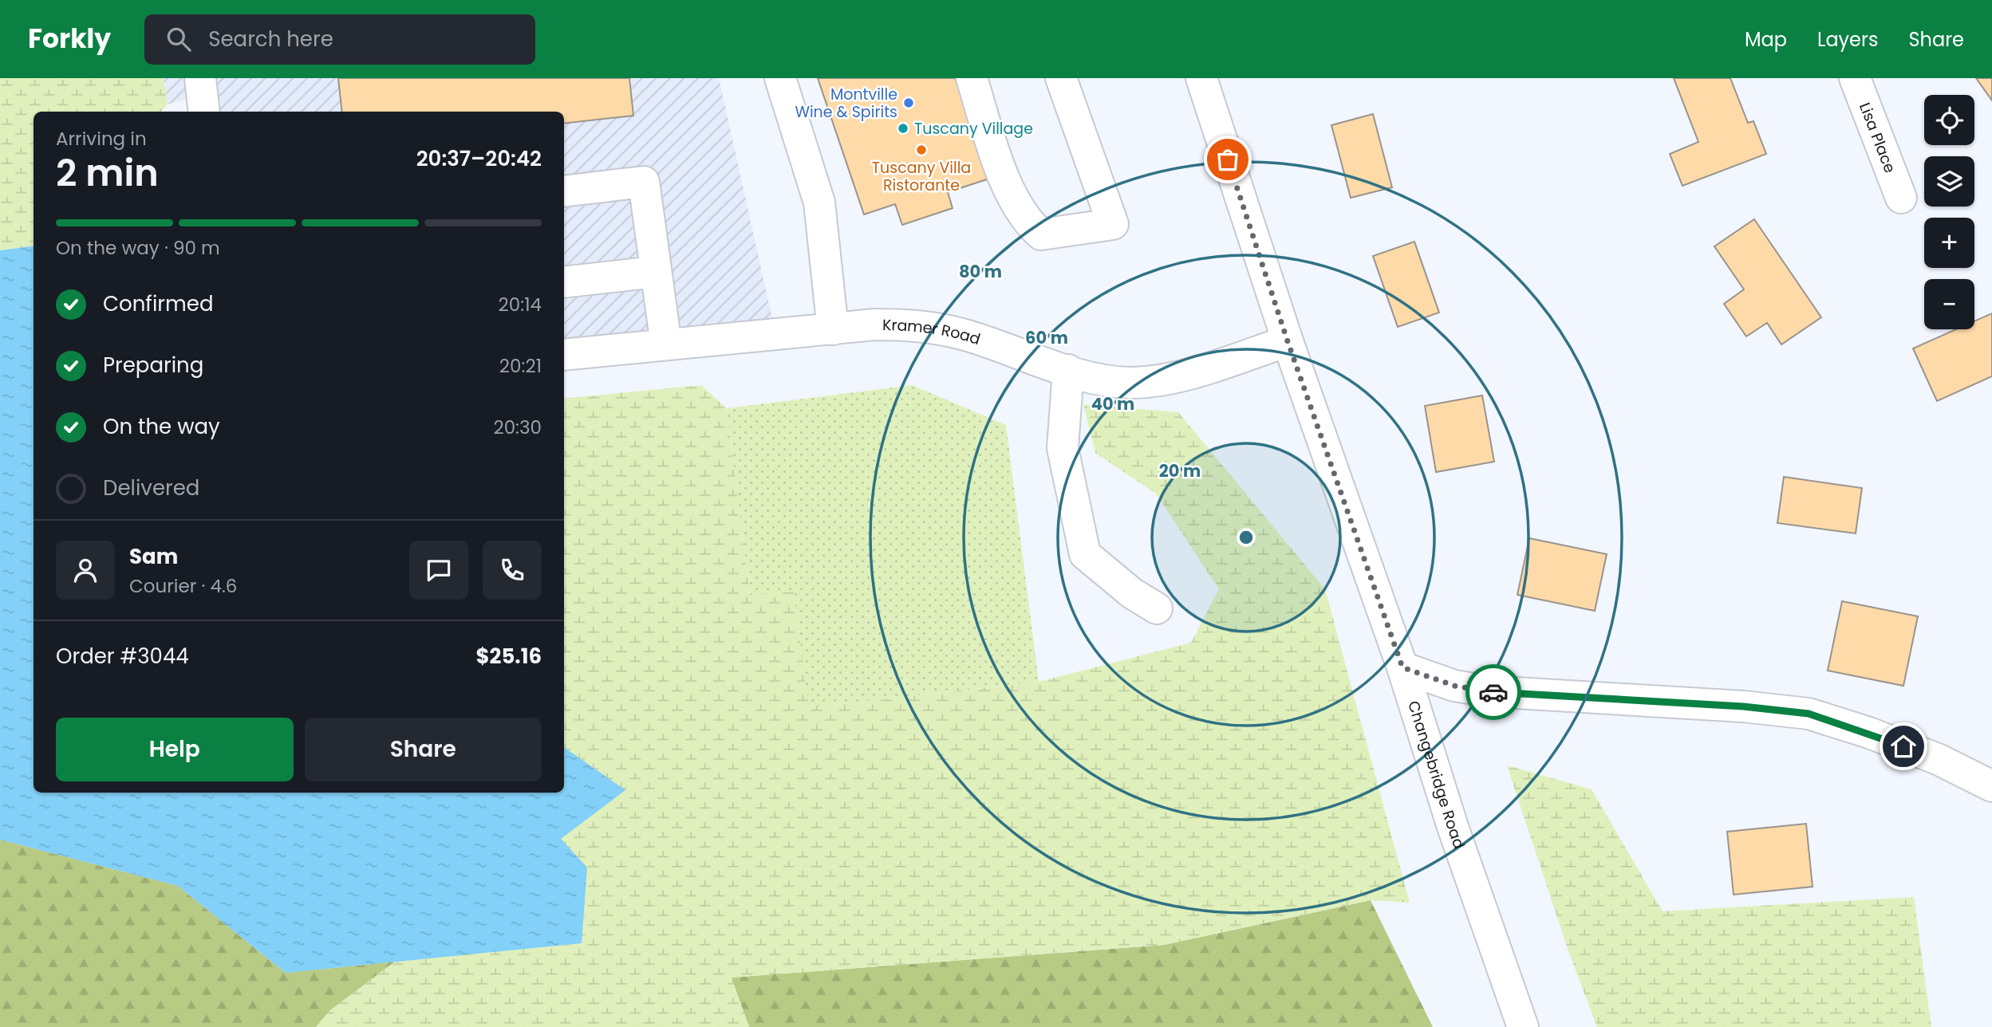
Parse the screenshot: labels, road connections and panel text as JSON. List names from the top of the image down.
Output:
{
  "streets": {
    "street": ["Lisa Place", "Kramer Road", "Changebridge Road"]
  },
  "crossings": [
    ["Kramer Road", "Changebridge Road"]
  ],
  "places": ["Montville Wine & Spirits", "Tuscany Village", "Tuscany Villa Ristorante"],
  "page": {
    "header": "Forkly",
    "search": "Search here",
    "nav": ["Map", "Layers", "Share"],
    "map_buttons": ["+", "−"],
    "heading": ["2 min", "Arriving in", "20:37–20:42"],
    "panel": [
      "Sam",
      "Courier · 4.6",
      "Order #3044",
      "$25.16"
    ],
    "bar": "On the way · 90 m",
    "list": [
      ["Confirmed", "20:14"],
      ["Preparing", "20:21"],
      ["On the way", "20:30"],
      "Delivered"
    ],
    "buttons": ["Help", "Share"]
  },
  "rings": [
    "80 m",
    "60 m",
    "40 m",
    "20 m"
  ]
}
